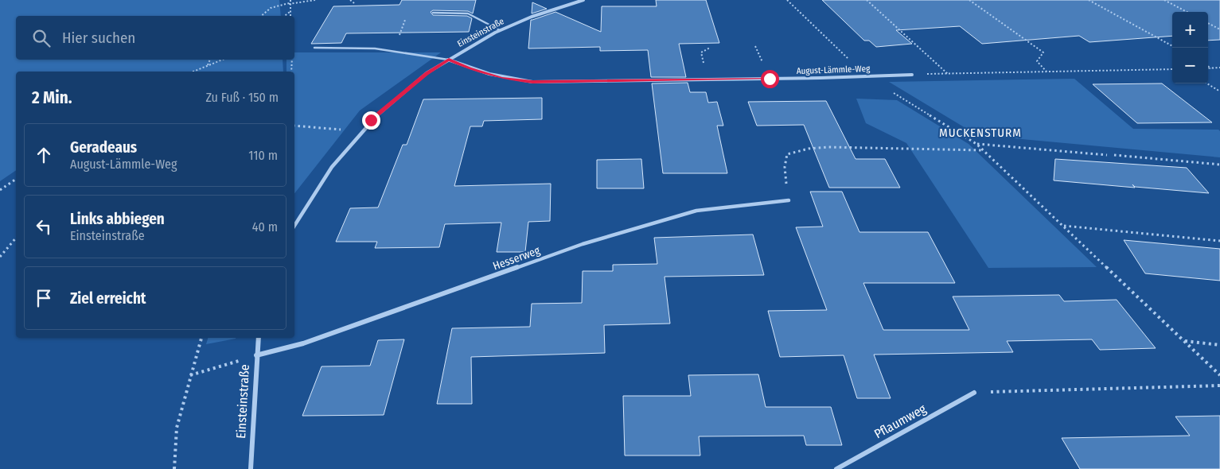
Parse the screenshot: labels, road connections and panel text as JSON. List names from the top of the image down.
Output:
{
  "streets": {
    "street": [
      "Einsteinstraße",
      "August-Lämmle-Weg",
      "Hesserweg",
      "Pflaumweg"
    ]
  },
  "crossings": [
    ["Einsteinstraße", "August-Lämmle-Weg"],
    ["Einsteinstraße", "Hesserweg"]
  ],
  "districts": ["MUCKENSTURM"],
  "page": {
    "map_buttons": ["+", "−"],
    "search": "Hier suchen",
    "heading": ["2 Min.", "Zu Fuß · 150 m"],
    "list": [
      ["Geradeaus", "August-Lämmle-Weg", "110 m"],
      ["Links abbiegen", "Einsteinstraße", "40 m"],
      "Ziel erreicht"
    ]
  }
}
